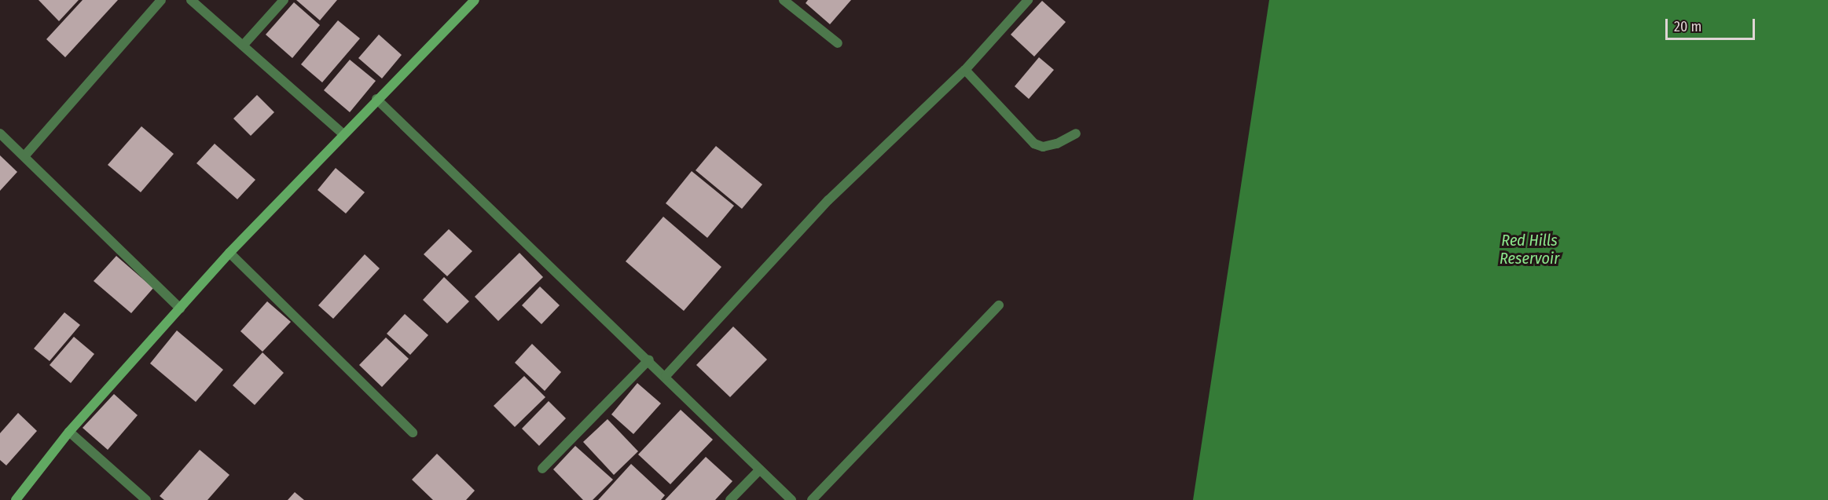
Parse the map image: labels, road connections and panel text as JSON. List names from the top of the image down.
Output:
{
  "water": ["Red Hills Reservoir"],
  "scale_bar": "20 m"
}
